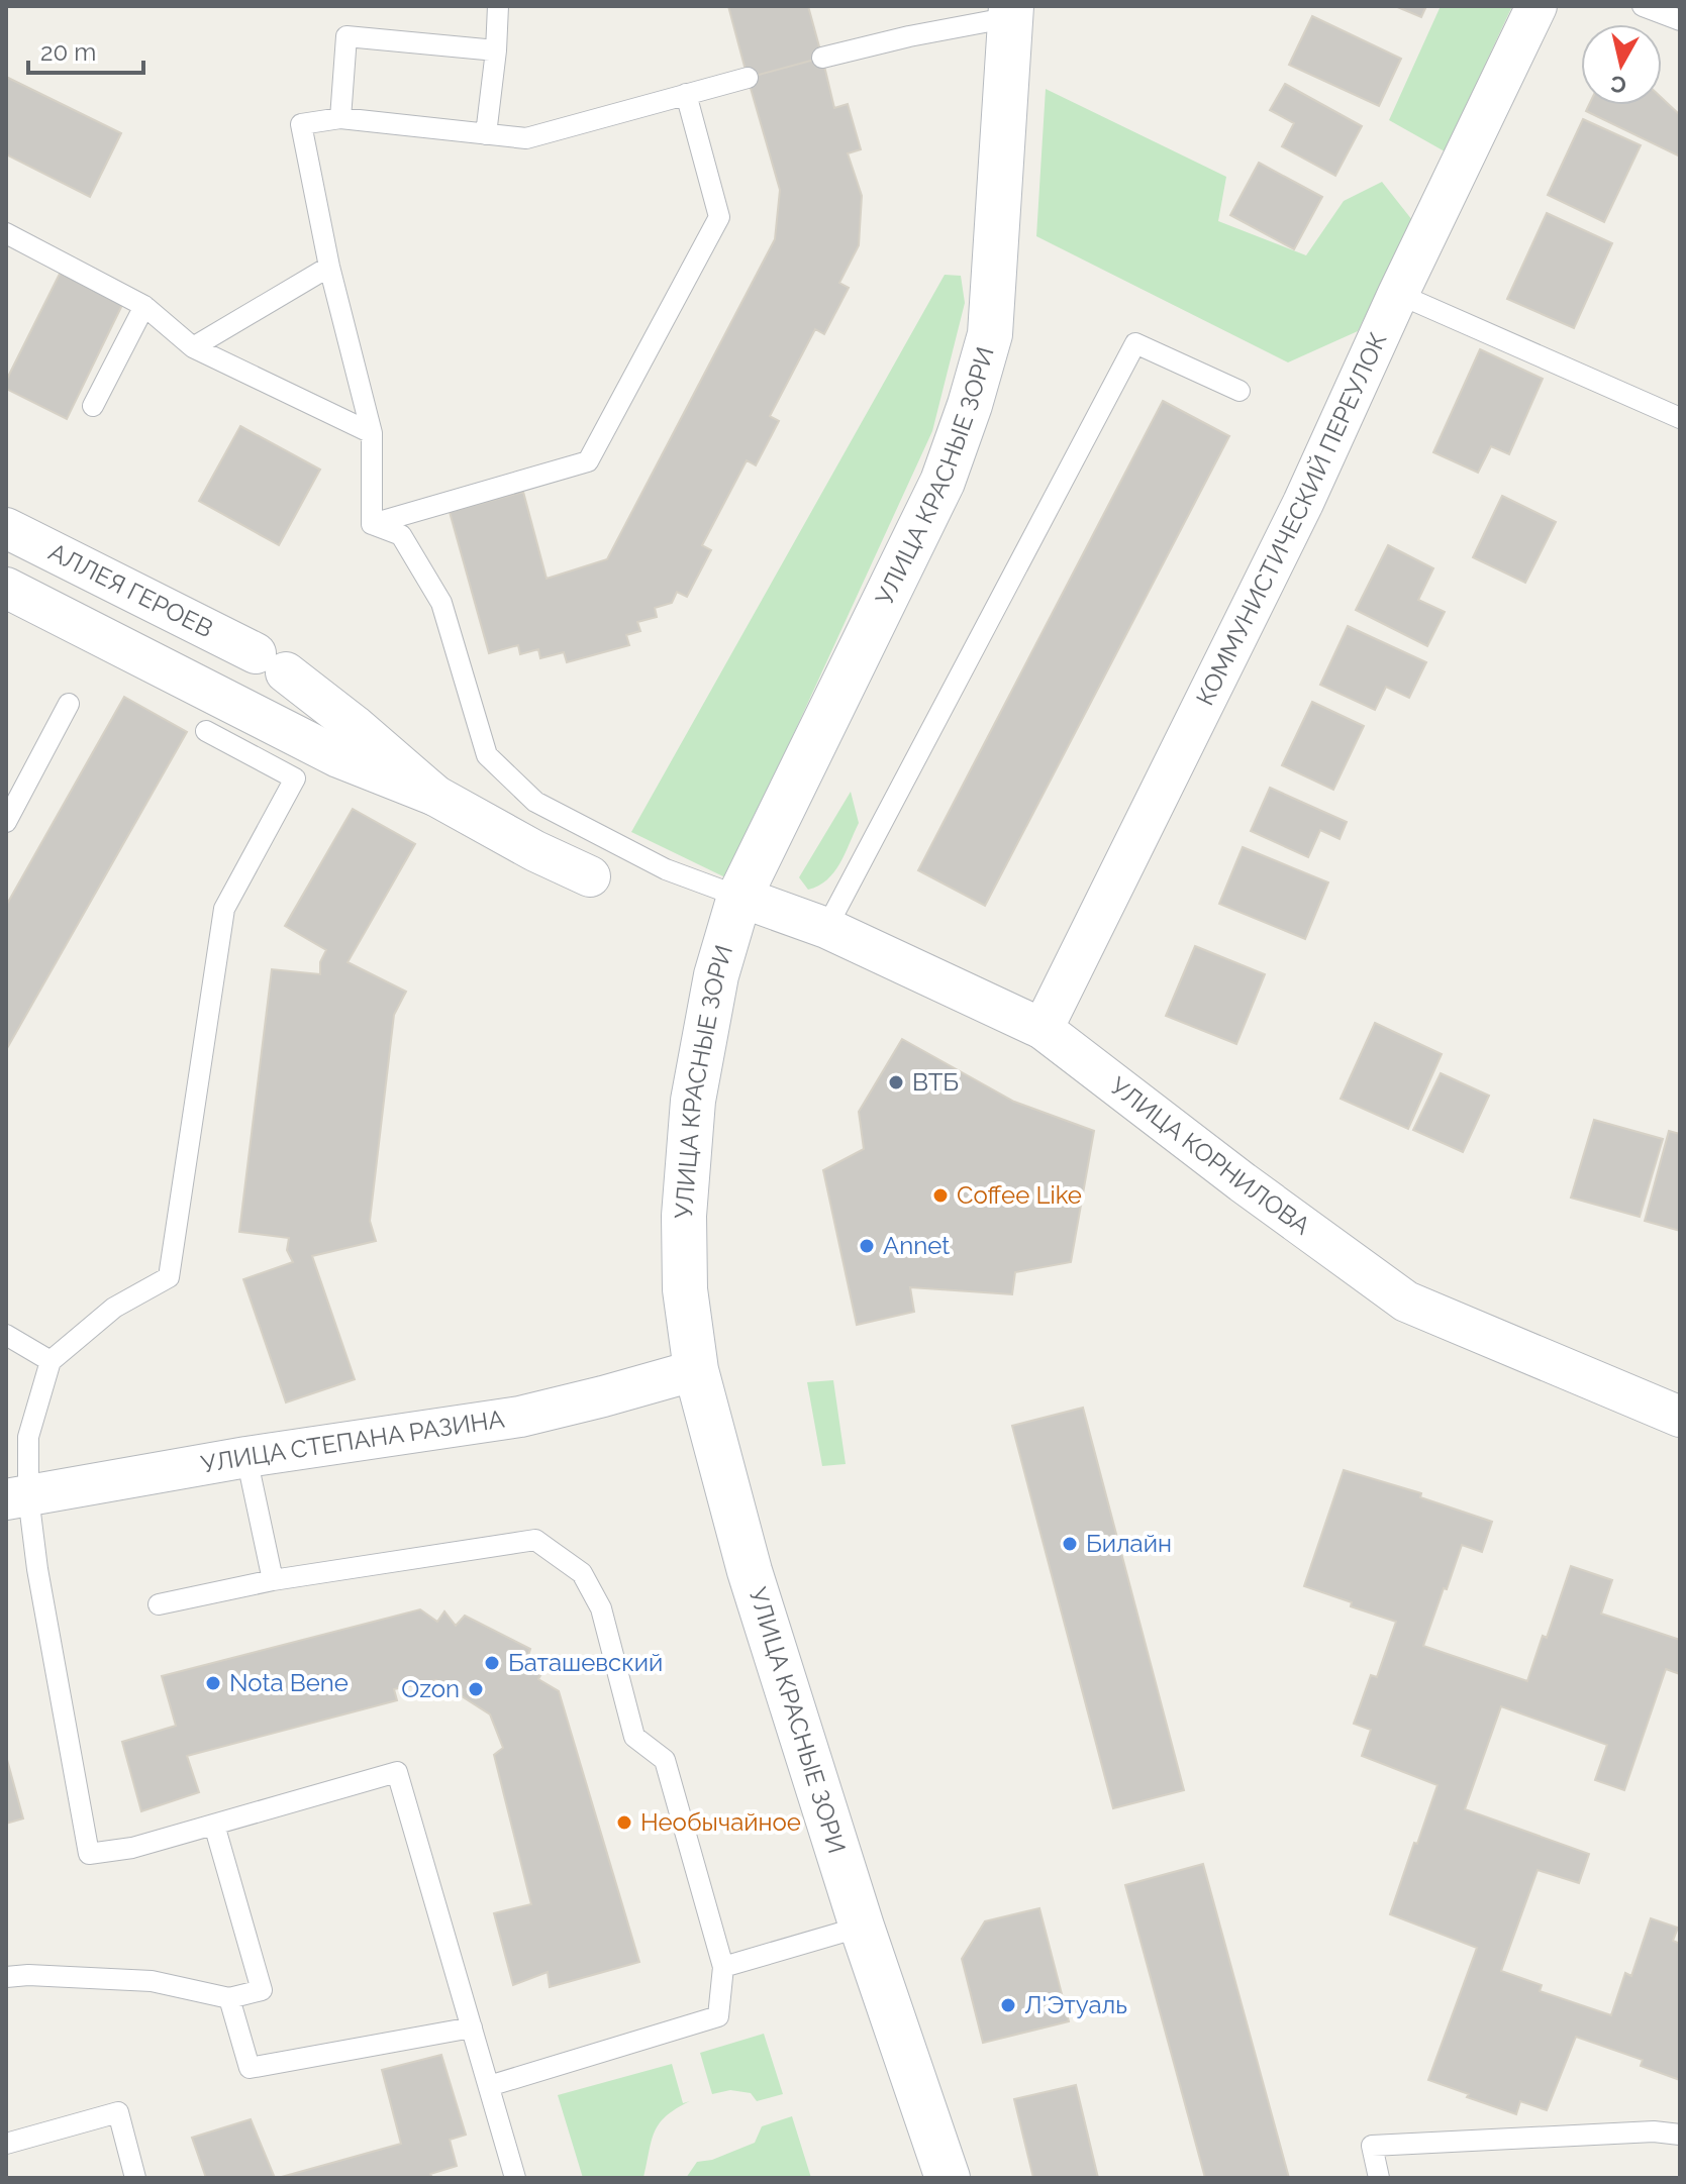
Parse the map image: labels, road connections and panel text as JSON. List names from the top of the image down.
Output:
{
  "streets": {
    "main road": ["УЛИЦА КРАСНЫЕ ЗОРИ"],
    "street": [
      "КОММУНИСТИЧЕСКИЙ ПЕРЕУЛОК",
      "АЛЛЕЯ ГЕРОЕВ",
      "УЛИЦА КОРНИЛОВА",
      "УЛИЦА СТЕПАНА РАЗИНА"
    ]
  },
  "crossings": [
    ["УЛИЦА КРАСНЫЕ ЗОРИ", "УЛИЦА КОРНИЛОВА"],
    ["УЛИЦА КРАСНЫЕ ЗОРИ", "УЛИЦА СТЕПАНА РАЗИНА"],
    ["КОММУНИСТИЧЕСКИЙ ПЕРЕУЛОК", "УЛИЦА КОРНИЛОВА"]
  ],
  "places": [
    "ВТБ",
    "Coffee Like",
    "Annet",
    "Билайн",
    "Баташевский",
    "Nota Bene",
    "Ozon",
    "Необычайное",
    "Л'Этуаль"
  ],
  "scale_bar": "20 m",
  "north": "bottom"
}
